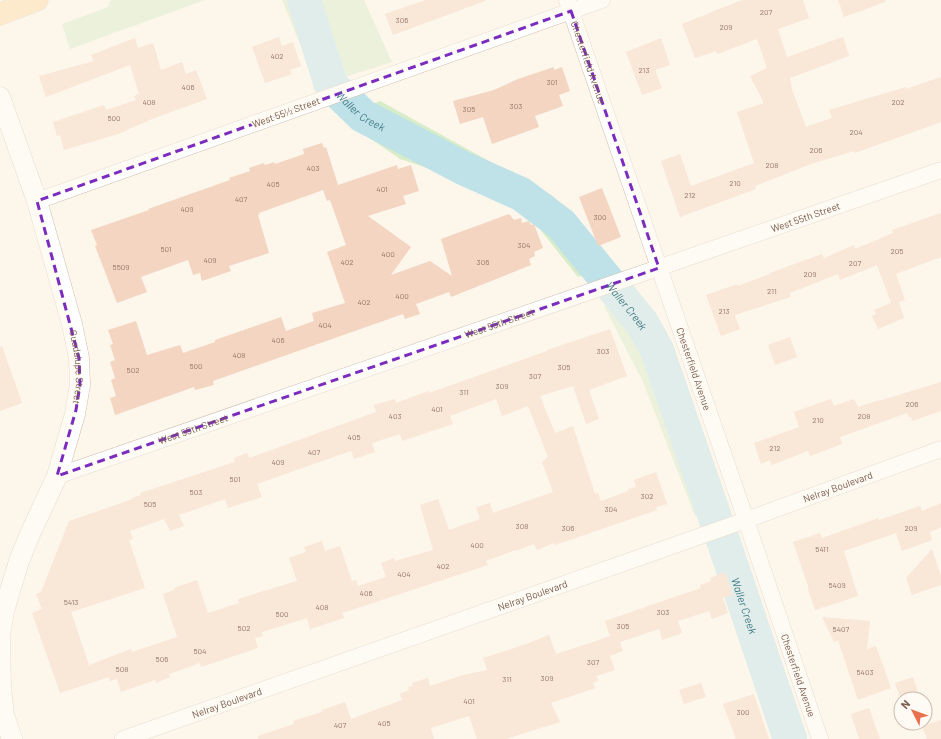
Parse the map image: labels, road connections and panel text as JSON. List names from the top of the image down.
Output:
{
  "streets": {
    "street": [
      "Chesterfield Avenue",
      "West 55½ Street",
      "West 55th Street",
      "Guadalupe Street",
      "Nelray Boulevard"
    ]
  },
  "crossings": [
    ["Chesterfield Avenue", "West 55½ Street"],
    ["Chesterfield Avenue", "West 55th Street"],
    ["Chesterfield Avenue", "Nelray Boulevard"],
    ["West 55½ Street", "Guadalupe Street"],
    ["West 55th Street", "Guadalupe Street"]
  ],
  "water": ["Waller Creek"],
  "house_numbers": [
    "207",
    "306",
    "209",
    "402",
    "213",
    "301",
    "406",
    "408",
    "202",
    "303",
    "305",
    "500",
    "204",
    "206",
    "208",
    "403",
    "210",
    "405",
    "401",
    "212",
    "407",
    "409",
    "300",
    "304",
    "501",
    "205",
    "400",
    "409",
    "402",
    "306",
    "207",
    "5509",
    "209",
    "211",
    "400",
    "402",
    "213",
    "404",
    "406",
    "303",
    "408",
    "500",
    "305",
    "502",
    "307",
    "309",
    "311",
    "206",
    "401",
    "403",
    "208",
    "210",
    "405",
    "212",
    "407",
    "409",
    "501",
    "503",
    "302",
    "505",
    "304",
    "308",
    "306",
    "209",
    "400",
    "5411",
    "402",
    "404",
    "5409",
    "406",
    "5413",
    "408",
    "303",
    "500",
    "305",
    "502",
    "5407",
    "504",
    "506",
    "307",
    "508",
    "5403",
    "309",
    "311",
    "401",
    "300",
    "405",
    "407"
  ],
  "north": "top left"
}
